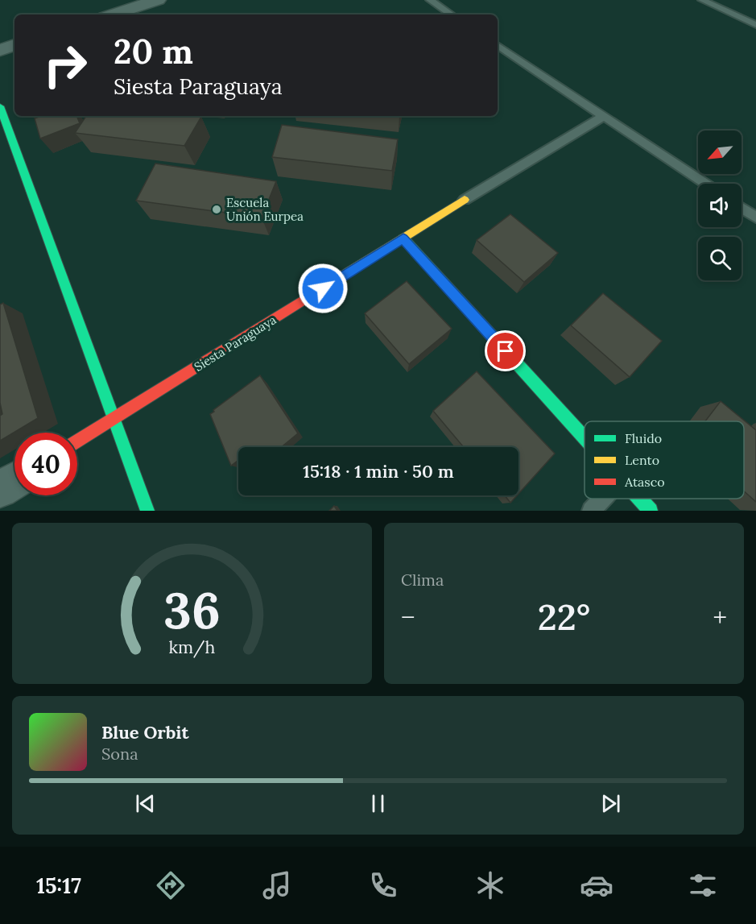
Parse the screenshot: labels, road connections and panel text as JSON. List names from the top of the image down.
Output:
{
  "streets": {
    "street": ["Siesta Paraguaya"]
  },
  "places": ["Escuela Unión Eurpea"],
  "legend": ["Fluido", "Lento", "Atasco"],
  "north": "bottom left",
  "page": {
    "turn": ["20 m", "Siesta Paraguaya"],
    "limit": "40",
    "trip": "15:18 · 1 min · 50 m",
    "tile": "Clima",
    "heat": ["−", "22°", "+"],
    "song": ["Blue Orbit", "Sona"],
    "tabs": "15:17",
    "gauge": ["36", "km/h"]
  }
}
